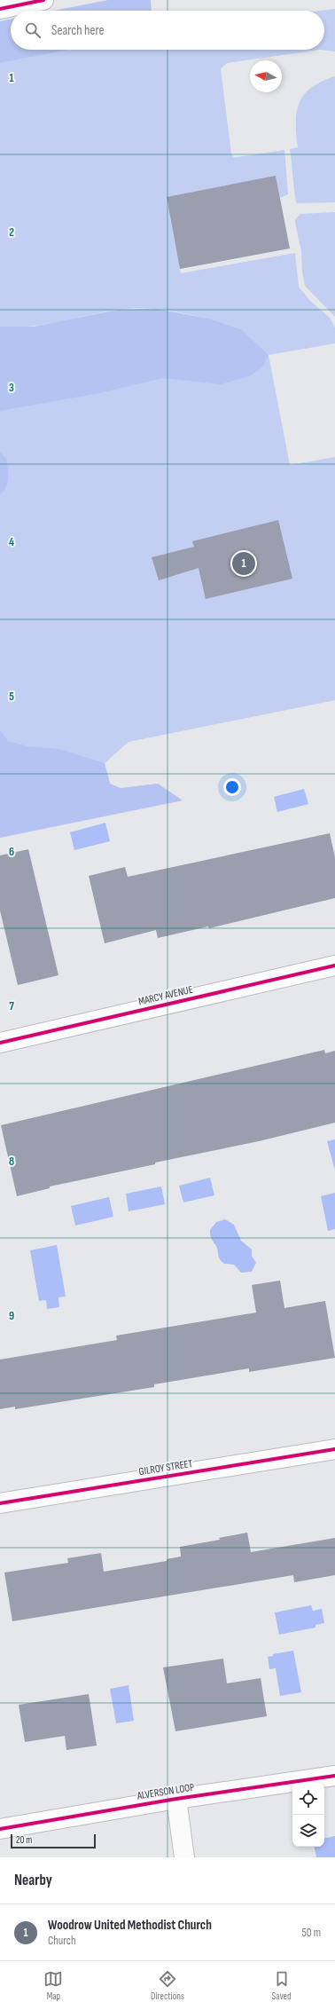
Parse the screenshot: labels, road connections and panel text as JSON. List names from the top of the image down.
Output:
{
  "streets": {
    "street": ["MARCY AVENUE", "GILROY STREET", "ALVERSON LOOP"]
  },
  "scale_bar": "20 m",
  "north": "left",
  "page": {
    "search": "Search here",
    "pins": "1",
    "scale": "20 m",
    "heading": "Nearby",
    "list": [
      {
        "mark": "1",
        "name": "Woodrow United Methodist Church",
        "note": "Church",
        "value": "50 m"
      }
    ],
    "nav": ["Map", "Directions", "Saved"]
  },
  "grid": {
    "rows": [
      "1",
      "2",
      "3",
      "4",
      "5",
      "6",
      "7",
      "8",
      "9"
    ]
  }
}
